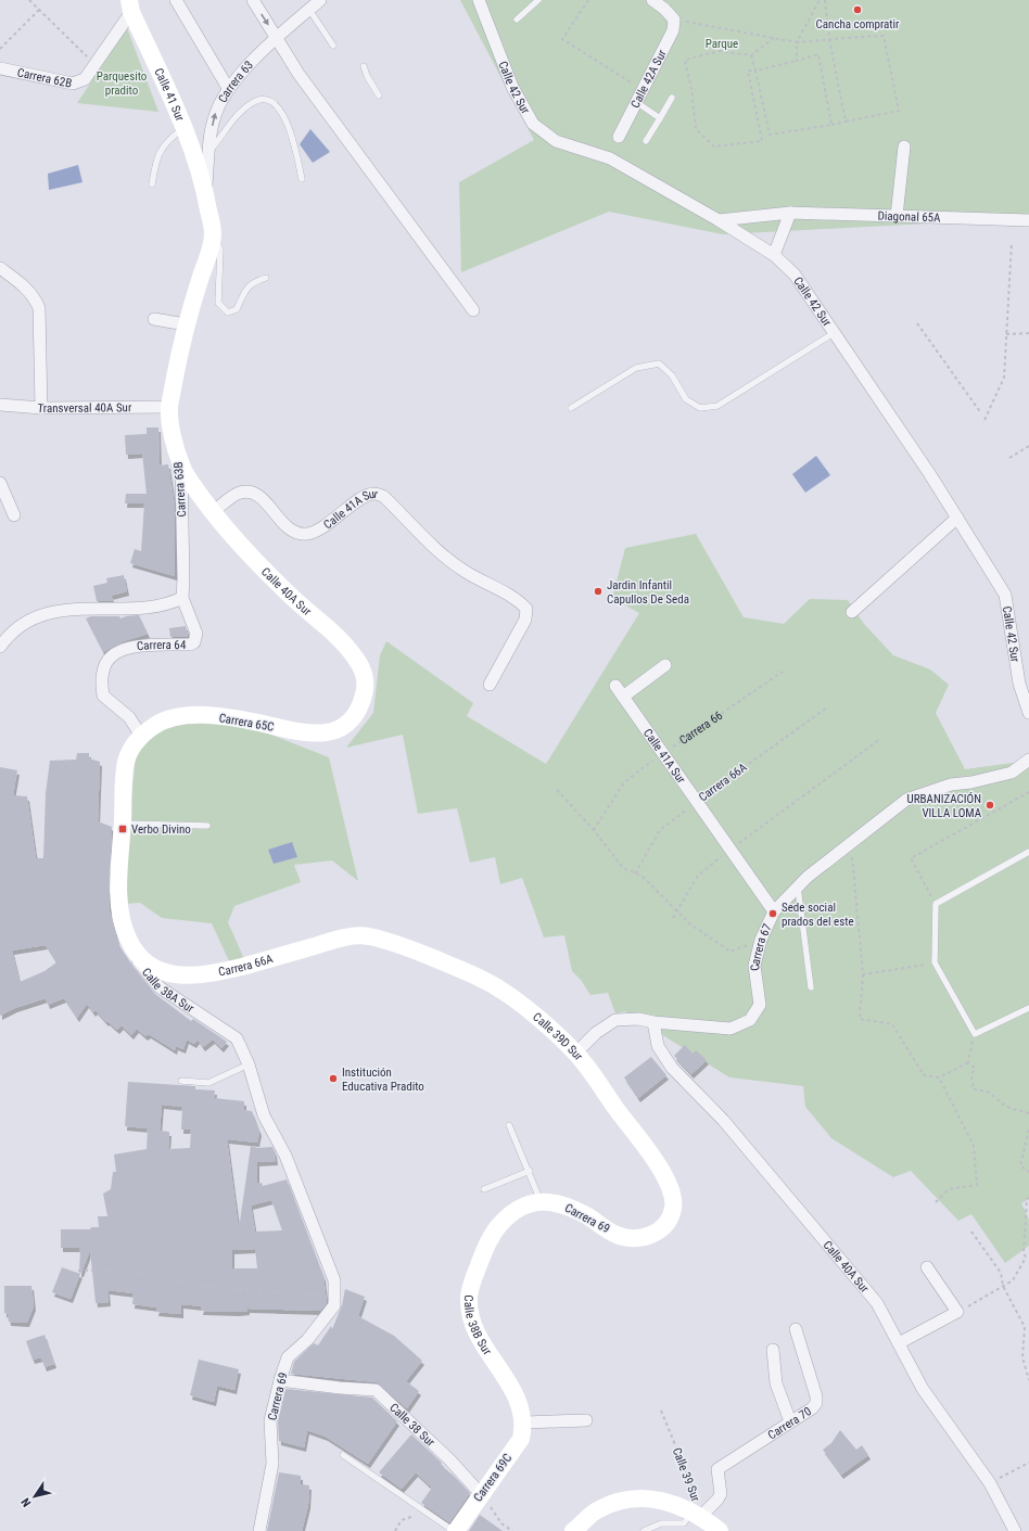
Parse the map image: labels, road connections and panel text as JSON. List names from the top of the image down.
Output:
{
  "streets": {
    "main road": [
      "Calle 41 Sur",
      "Carrera 63B",
      "Calle 40A Sur",
      "Carrera 65C",
      "Carrera 66A",
      "Calle 38A Sur",
      "Calle 39D Sur",
      "Carrera 69",
      "Calle 38B Sur",
      "Calle 39 Sur",
      "Carrera 69C"
    ],
    "street": [
      "Carrera 62B",
      "Calle 42A Sur",
      "Carrera 63",
      "Calle 42 Sur",
      "Diagonal 65A",
      "Transversal 40A Sur",
      "Calle 41A Sur",
      "Carrera 64",
      "Carrera 67",
      "Carrera 70",
      "Calle 38 Sur"
    ],
    "path": ["Carrera 66"]
  },
  "crossings": [
    ["Carrera 62B", "Calle 41 Sur"],
    ["Carrera 63", "Calle 41 Sur"],
    ["Carrera 63", "Carrera 63B"],
    ["Calle 42 Sur", "Diagonal 65A"],
    ["Calle 41 Sur", "Carrera 63B"],
    ["Transversal 40A Sur", "Carrera 63B"],
    ["Carrera 63B", "Calle 40A Sur"],
    ["Carrera 63B", "Carrera 64"],
    ["Calle 41A Sur", "Calle 40A Sur"],
    ["Calle 41A Sur", "Carrera 66"],
    ["Calle 41A Sur", "Carrera 66A"],
    ["Calle 41A Sur", "Carrera 67"],
    ["Calle 40A Sur", "Carrera 65C"],
    ["Calle 40A Sur", "Carrera 67"],
    ["Carrera 64", "Carrera 65C"],
    ["Carrera 64", "Calle 38A Sur"],
    ["Carrera 65C", "Calle 38A Sur"],
    ["Carrera 66A", "Calle 38A Sur"],
    ["Carrera 66A", "Calle 39D Sur"],
    ["Carrera 67", "Calle 39D Sur"],
    ["Calle 38A Sur", "Carrera 69"],
    ["Calle 39D Sur", "Carrera 69"],
    ["Carrera 69", "Calle 38B Sur"],
    ["Carrera 69", "Calle 38 Sur"],
    ["Calle 38B Sur", "Carrera 69C"],
    ["Carrera 70", "Calle 39 Sur"],
    ["Calle 38 Sur", "Carrera 69C"]
  ],
  "parks": ["Parque", "Parquesito pradito"],
  "places": {
    "other": [
      "Cancha compratir",
      "Jardin Infantil Capullos De Seda",
      "URBANIZACIÓN VILLA LOMA",
      "Sede social prados del este",
      "Institución Educativa Pradito"
    ],
    "transit": ["Verbo Divino"]
  },
  "north": "bottom left"
}
